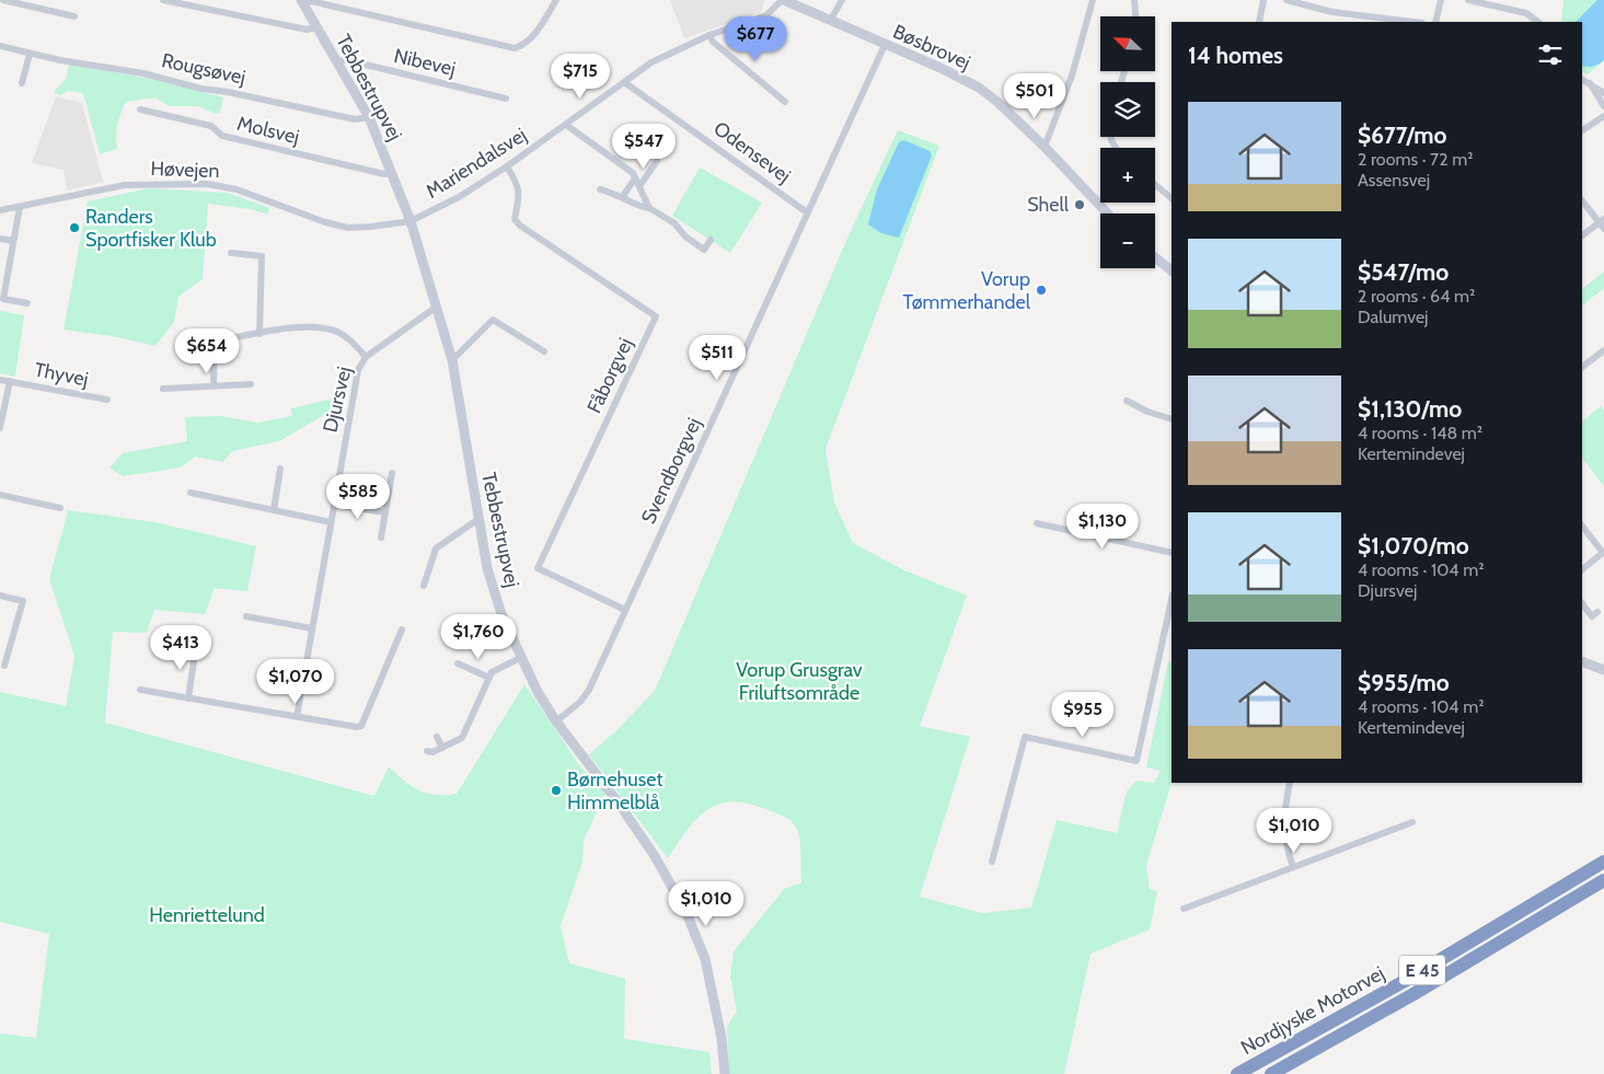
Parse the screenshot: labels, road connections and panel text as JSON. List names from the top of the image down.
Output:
{
  "streets": {
    "highway": ["E 45", "Nordjyske Motorvej"],
    "street": [
      "Bøsbrovej",
      "Nibevej",
      "Rougsøvej",
      "Tebbestrupvej",
      "Molsvej",
      "Odensevej",
      "Mariendalsvej",
      "Høvejen",
      "Thyvej",
      "Fåborgvej",
      "Djursvej",
      "Svendborgvej"
    ]
  },
  "crossings": [
    ["Bøsbrovej", "Mariendalsvej"],
    ["Bøsbrovej", "Svendborgvej"],
    ["Nibevej", "Tebbestrupvej"],
    ["Rougsøvej", "Tebbestrupvej"],
    ["Tebbestrupvej", "Molsvej"],
    ["Tebbestrupvej", "Mariendalsvej"],
    ["Tebbestrupvej", "Høvejen"],
    ["Tebbestrupvej", "Djursvej"],
    ["Tebbestrupvej", "Svendborgvej"],
    ["Odensevej", "Mariendalsvej"],
    ["Odensevej", "Svendborgvej"],
    ["Mariendalsvej", "Høvejen"],
    ["Mariendalsvej", "Fåborgvej"],
    ["Fåborgvej", "Svendborgvej"]
  ],
  "parks": ["Vorup Grusgrav Friluftsområde", "Henriettelund"],
  "places": [
    "Shell",
    "Randers Sportfisker Klub",
    "Vorup Tømmerhandel",
    "Børnehuset Himmelblå"
  ],
  "north": "top left",
  "page": {
    "map_buttons": ["+", "−"],
    "price": [
      "$677",
      "$715",
      "$501",
      "$547",
      "$654",
      "$511",
      "$585",
      "$1,130",
      "$1,760",
      "$413",
      "$1,070",
      "$955",
      "$1,010",
      "$1,010"
    ],
    "heading": "14 homes",
    "list": [
      {
        "name": "$677/mo",
        "note": "2 rooms · 72 m² · Assensvej"
      },
      {
        "name": "$547/mo",
        "note": "2 rooms · 64 m² · Dalumvej"
      },
      {
        "name": "$1,130/mo",
        "note": "4 rooms · 148 m² · Kertemindevej"
      },
      {
        "name": "$1,070/mo",
        "note": "4 rooms · 104 m² · Djursvej"
      },
      {
        "name": "$955/mo",
        "note": "4 rooms · 104 m² · Kertemindevej"
      }
    ]
  }
}
